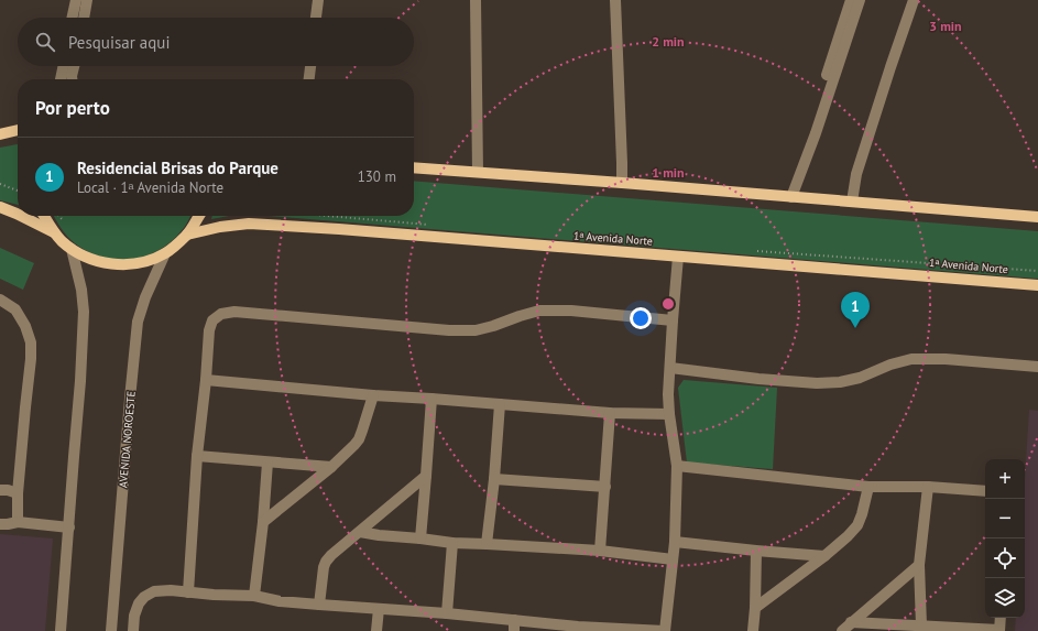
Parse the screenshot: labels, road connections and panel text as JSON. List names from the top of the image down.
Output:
{
  "streets": {
    "main road": ["1ᵃ Avenida Norte"],
    "street": ["AVENIDA NOROESTE"]
  },
  "page": {
    "search": "Pesquisar aqui",
    "heading": "Por perto",
    "list": [
      {
        "mark": "1",
        "name": "Residencial Brisas do Parque",
        "note": "Local · 1ᵃ Avenida Norte",
        "value": "130 m"
      }
    ],
    "pins": "1",
    "map_buttons": ["+", "−"]
  },
  "rings": ["3 min", "2 min", "1 min"]
}
